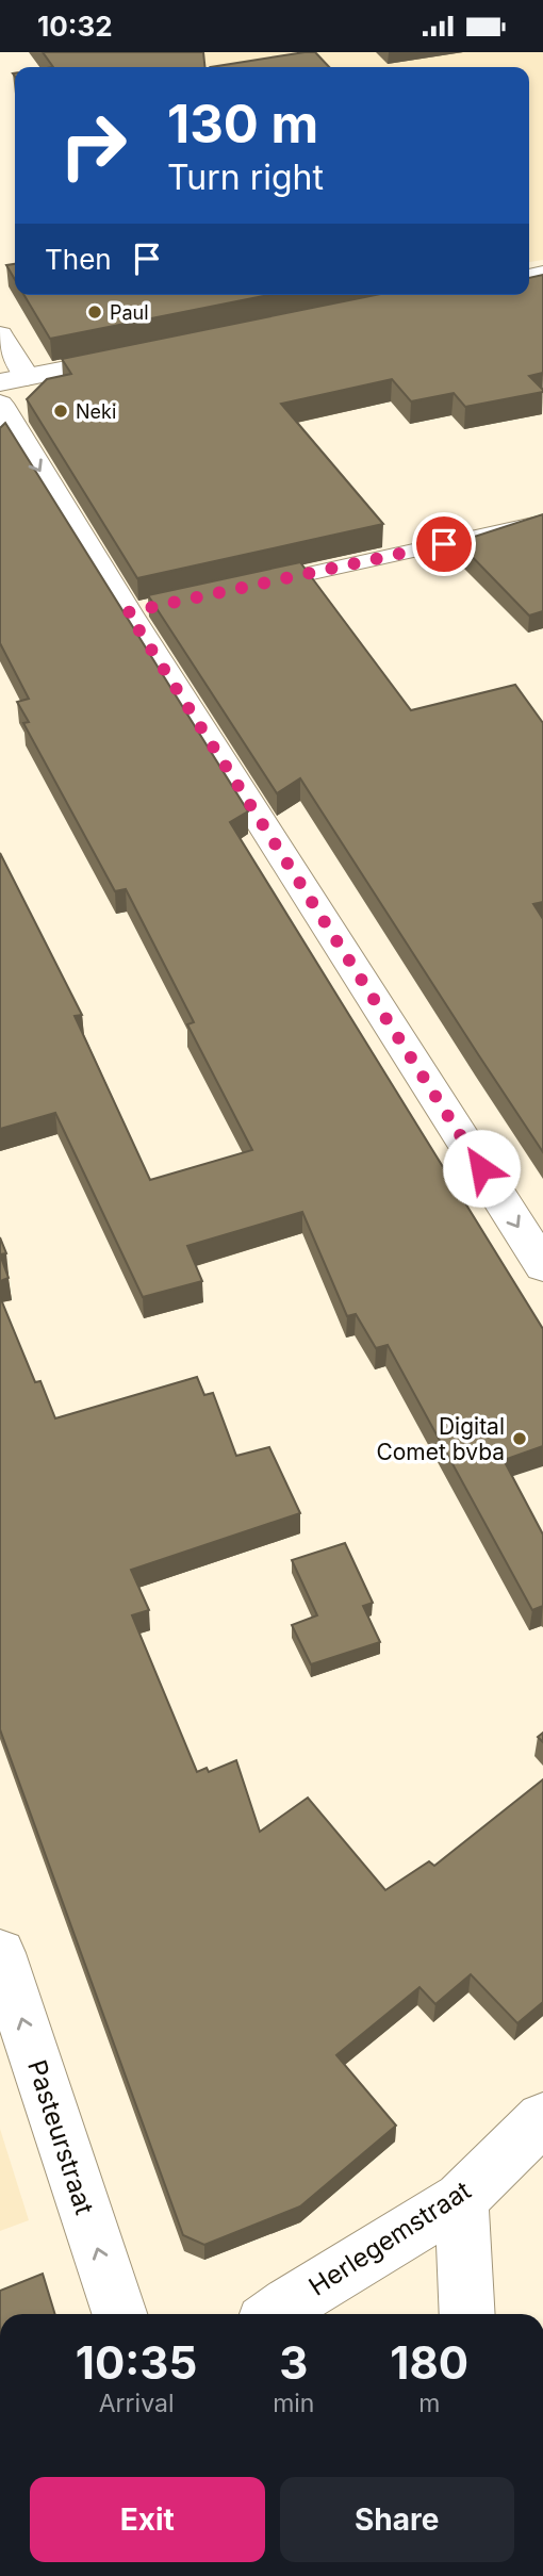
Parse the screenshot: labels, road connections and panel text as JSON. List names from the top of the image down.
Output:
{
  "streets": {
    "street": ["Pasteurstraat", "Herlegemstraat"]
  },
  "one_way": ["Pasteurstraat"],
  "places": ["Paul", "Neki", "Digital Comet bvba"],
  "page": {
    "status": "10:32",
    "turn": ["130 m", "Turn right"],
    "then": "Then",
    "eta": [
      "10:35",
      "Arrival",
      "3",
      "min",
      "180",
      "m"
    ],
    "buttons": ["Exit", "Share"]
  }
}
